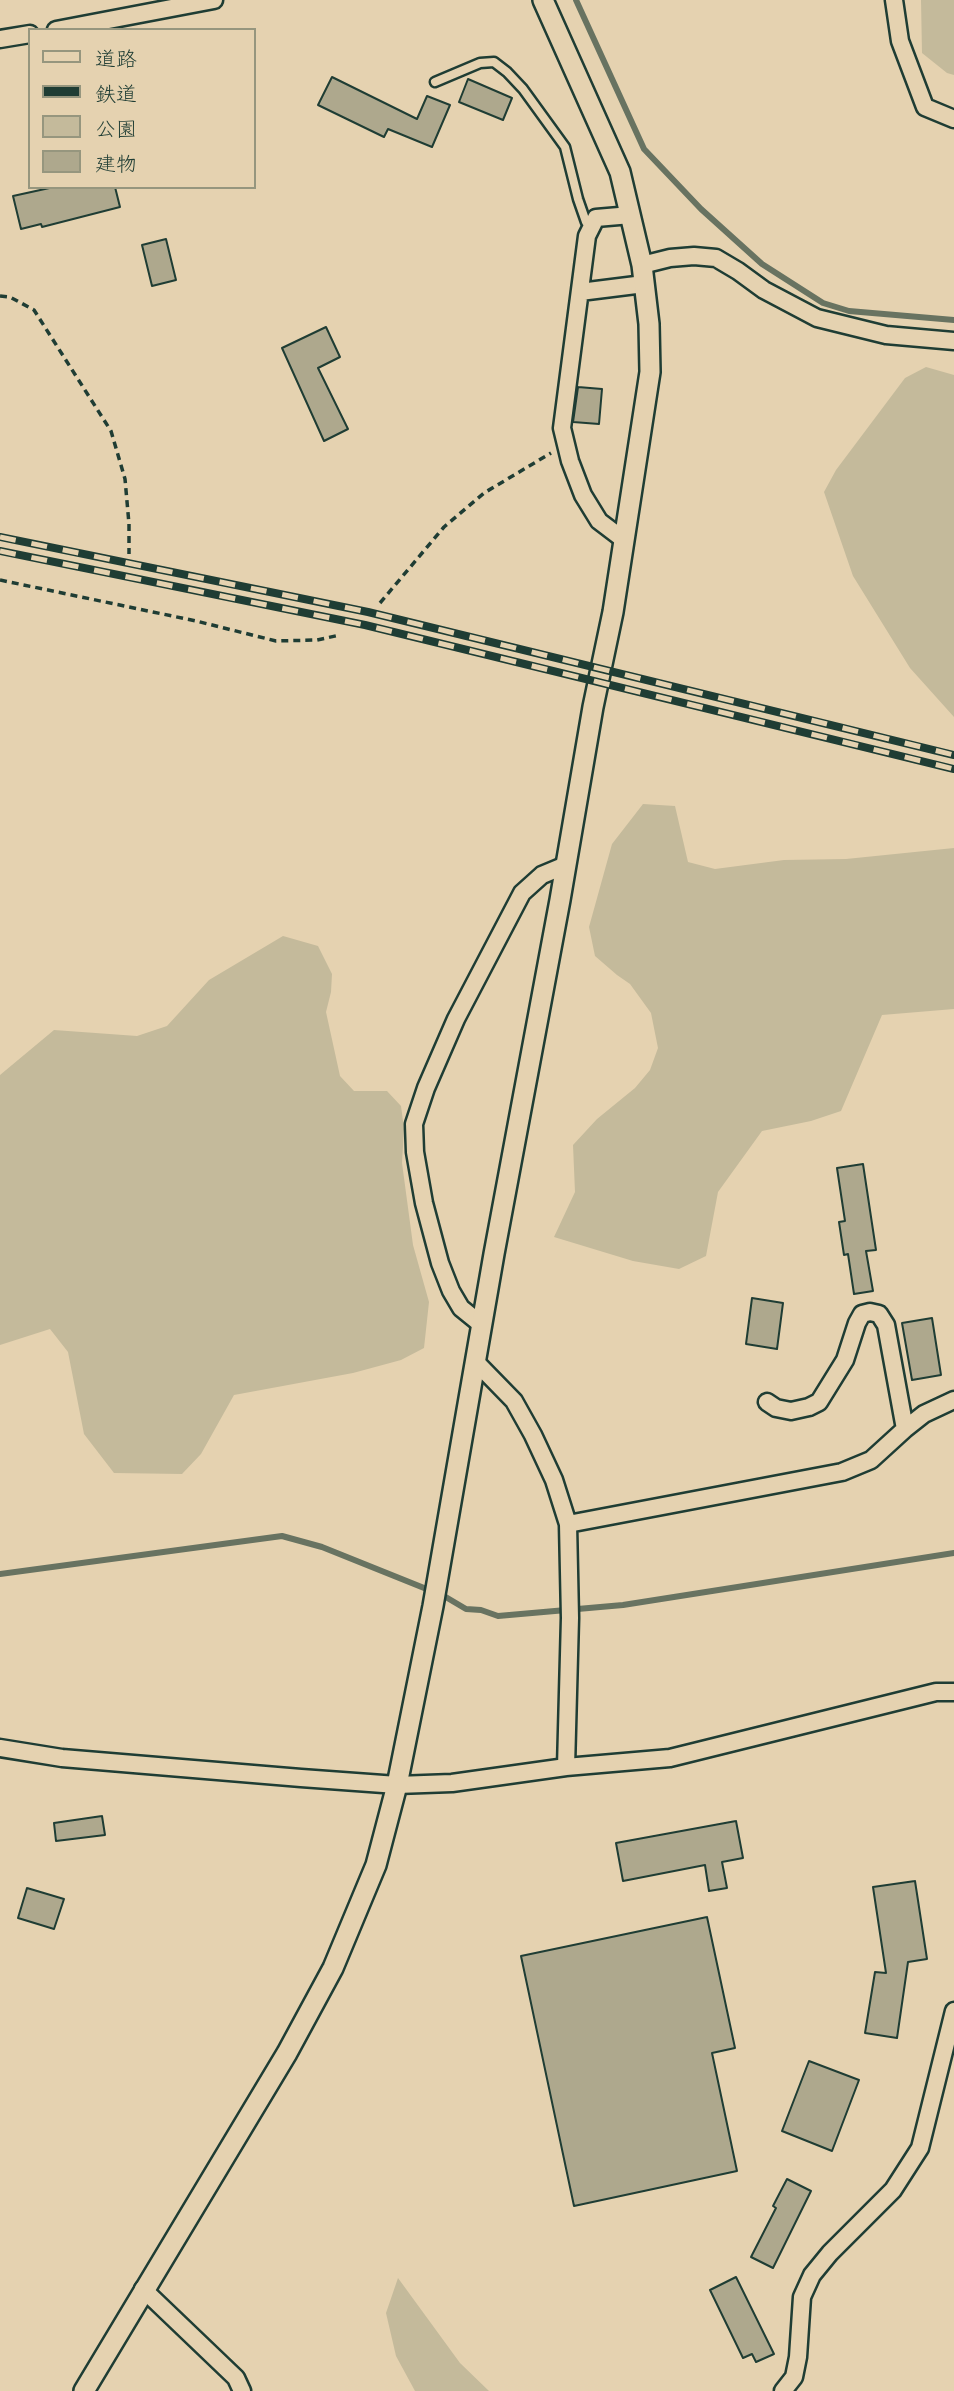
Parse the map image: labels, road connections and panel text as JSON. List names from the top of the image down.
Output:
{
  "legend": [
    "道路",
    "鉄道",
    "公園",
    "建物"
  ]
}
